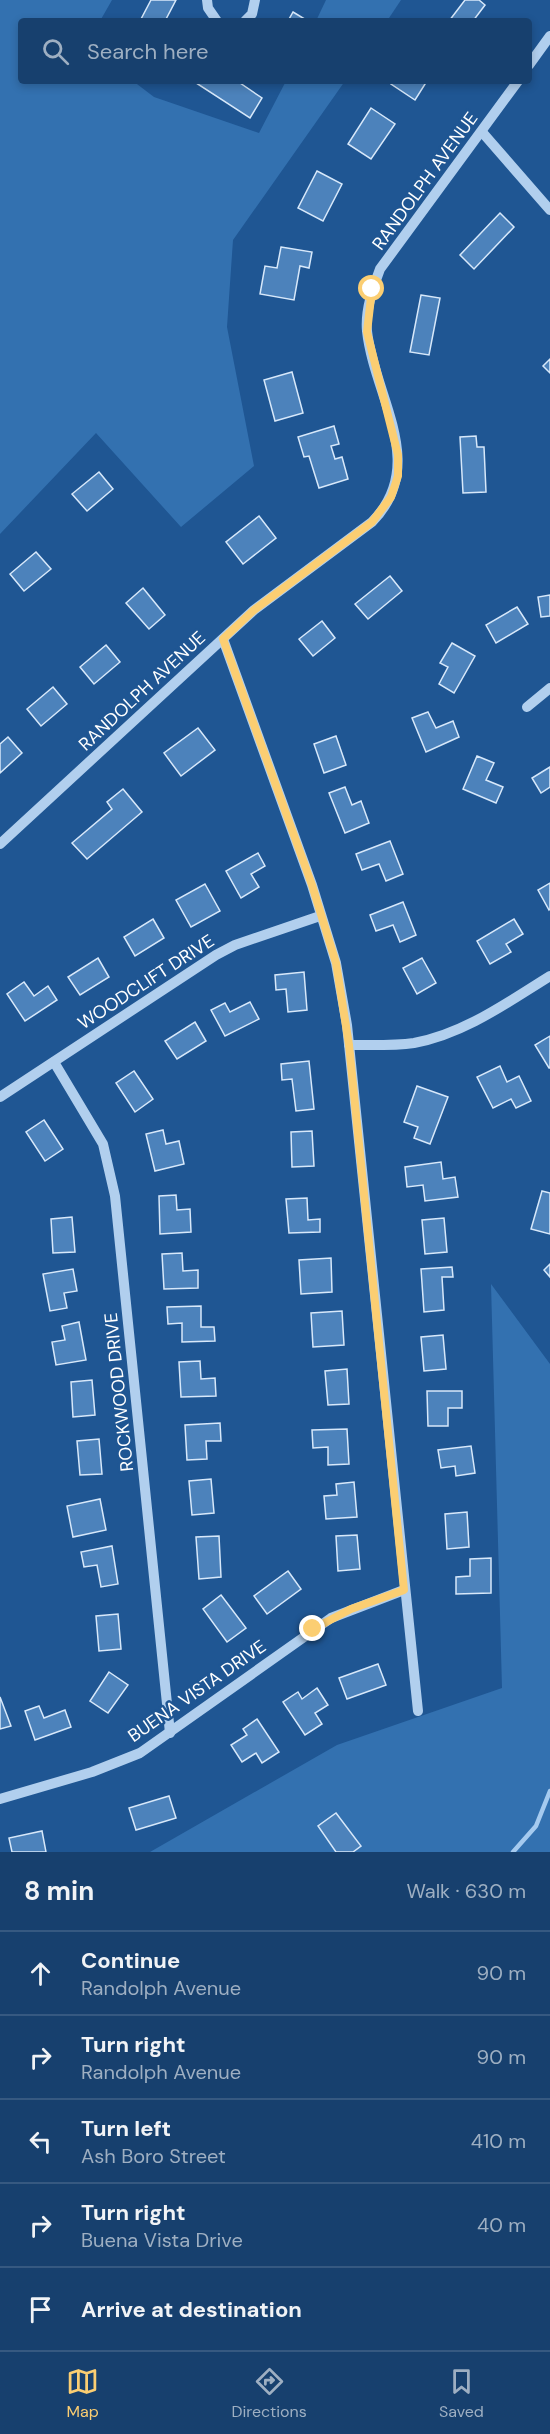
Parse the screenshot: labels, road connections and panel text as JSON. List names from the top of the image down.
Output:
{
  "streets": {
    "street": [
      "RANDOLPH AVENUE",
      "WOODCLIFT DRIVE",
      "ROCKWOOD DRIVE",
      "BUENA VISTA DRIVE"
    ]
  },
  "crossings": [
    ["WOODCLIFT DRIVE", "ROCKWOOD DRIVE"],
    ["ROCKWOOD DRIVE", "BUENA VISTA DRIVE"]
  ],
  "page": {
    "search": "Search here",
    "heading": ["8 min", "Walk · 630 m"],
    "list": [
      ["Continue", "Randolph Avenue", "90 m"],
      ["Turn right", "Randolph Avenue", "90 m"],
      ["Turn left", "Ash Boro Street", "410 m"],
      ["Turn right", "Buena Vista Drive", "40 m"],
      "Arrive at destination"
    ],
    "nav": ["Map", "Directions", "Saved"]
  }
}
